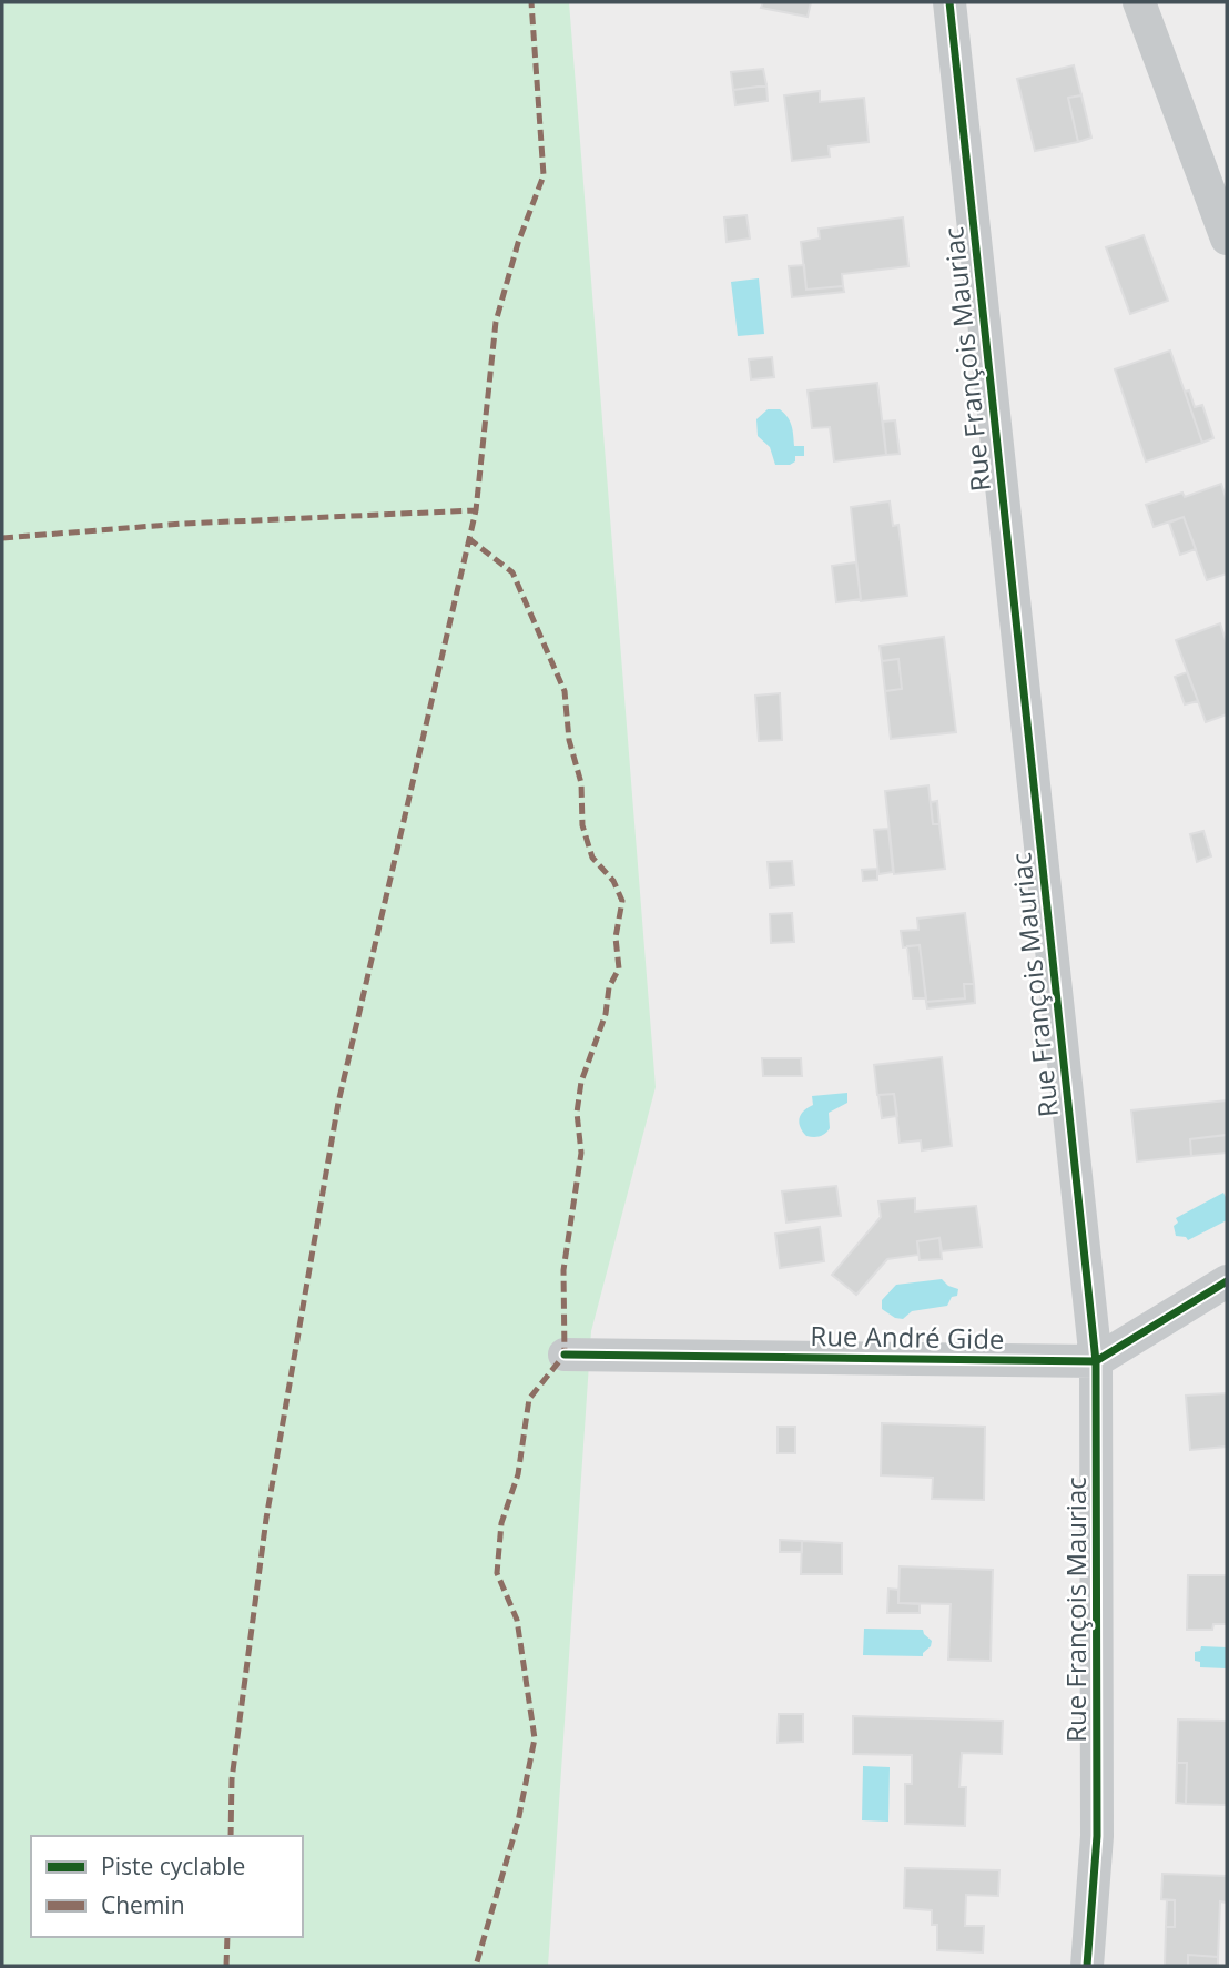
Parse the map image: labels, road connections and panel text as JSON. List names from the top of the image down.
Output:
{
  "streets": {
    "street": ["Rue François Mauriac", "Rue André Gide"]
  },
  "crossings": [
    ["Rue François Mauriac", "Rue André Gide"]
  ],
  "legend": ["Piste cyclable", "Chemin"]
}
